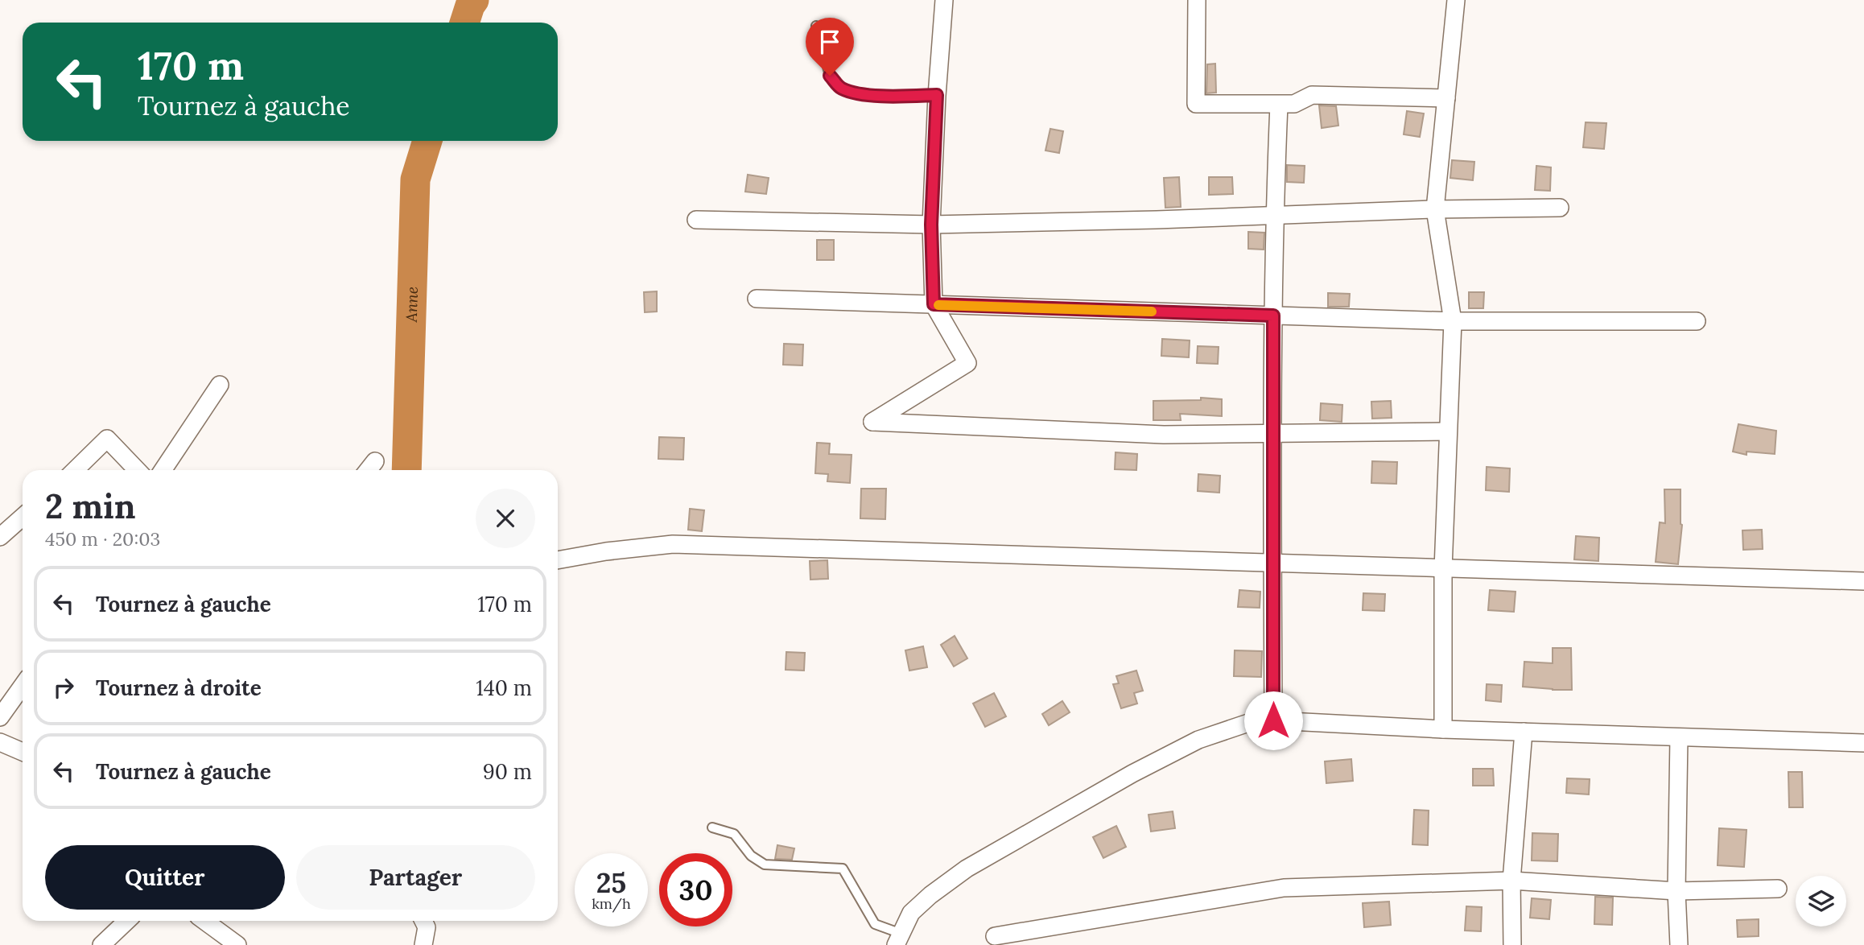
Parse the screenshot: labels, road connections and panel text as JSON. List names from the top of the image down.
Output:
{
  "water": ["Anne"],
  "page": {
    "turn": ["170 m", "Tournez à gauche"],
    "heading": ["2 min", "450 m · 20:03"],
    "list": [
      {
        "name": "Tournez à gauche",
        "value": "170 m"
      },
      {
        "name": "Tournez à droite",
        "value": "140 m"
      },
      {
        "name": "Tournez à gauche",
        "value": "90 m"
      }
    ],
    "buttons": ["Quitter", "Partager"],
    "speed": "25 km/h",
    "limit": "30"
  }
}
